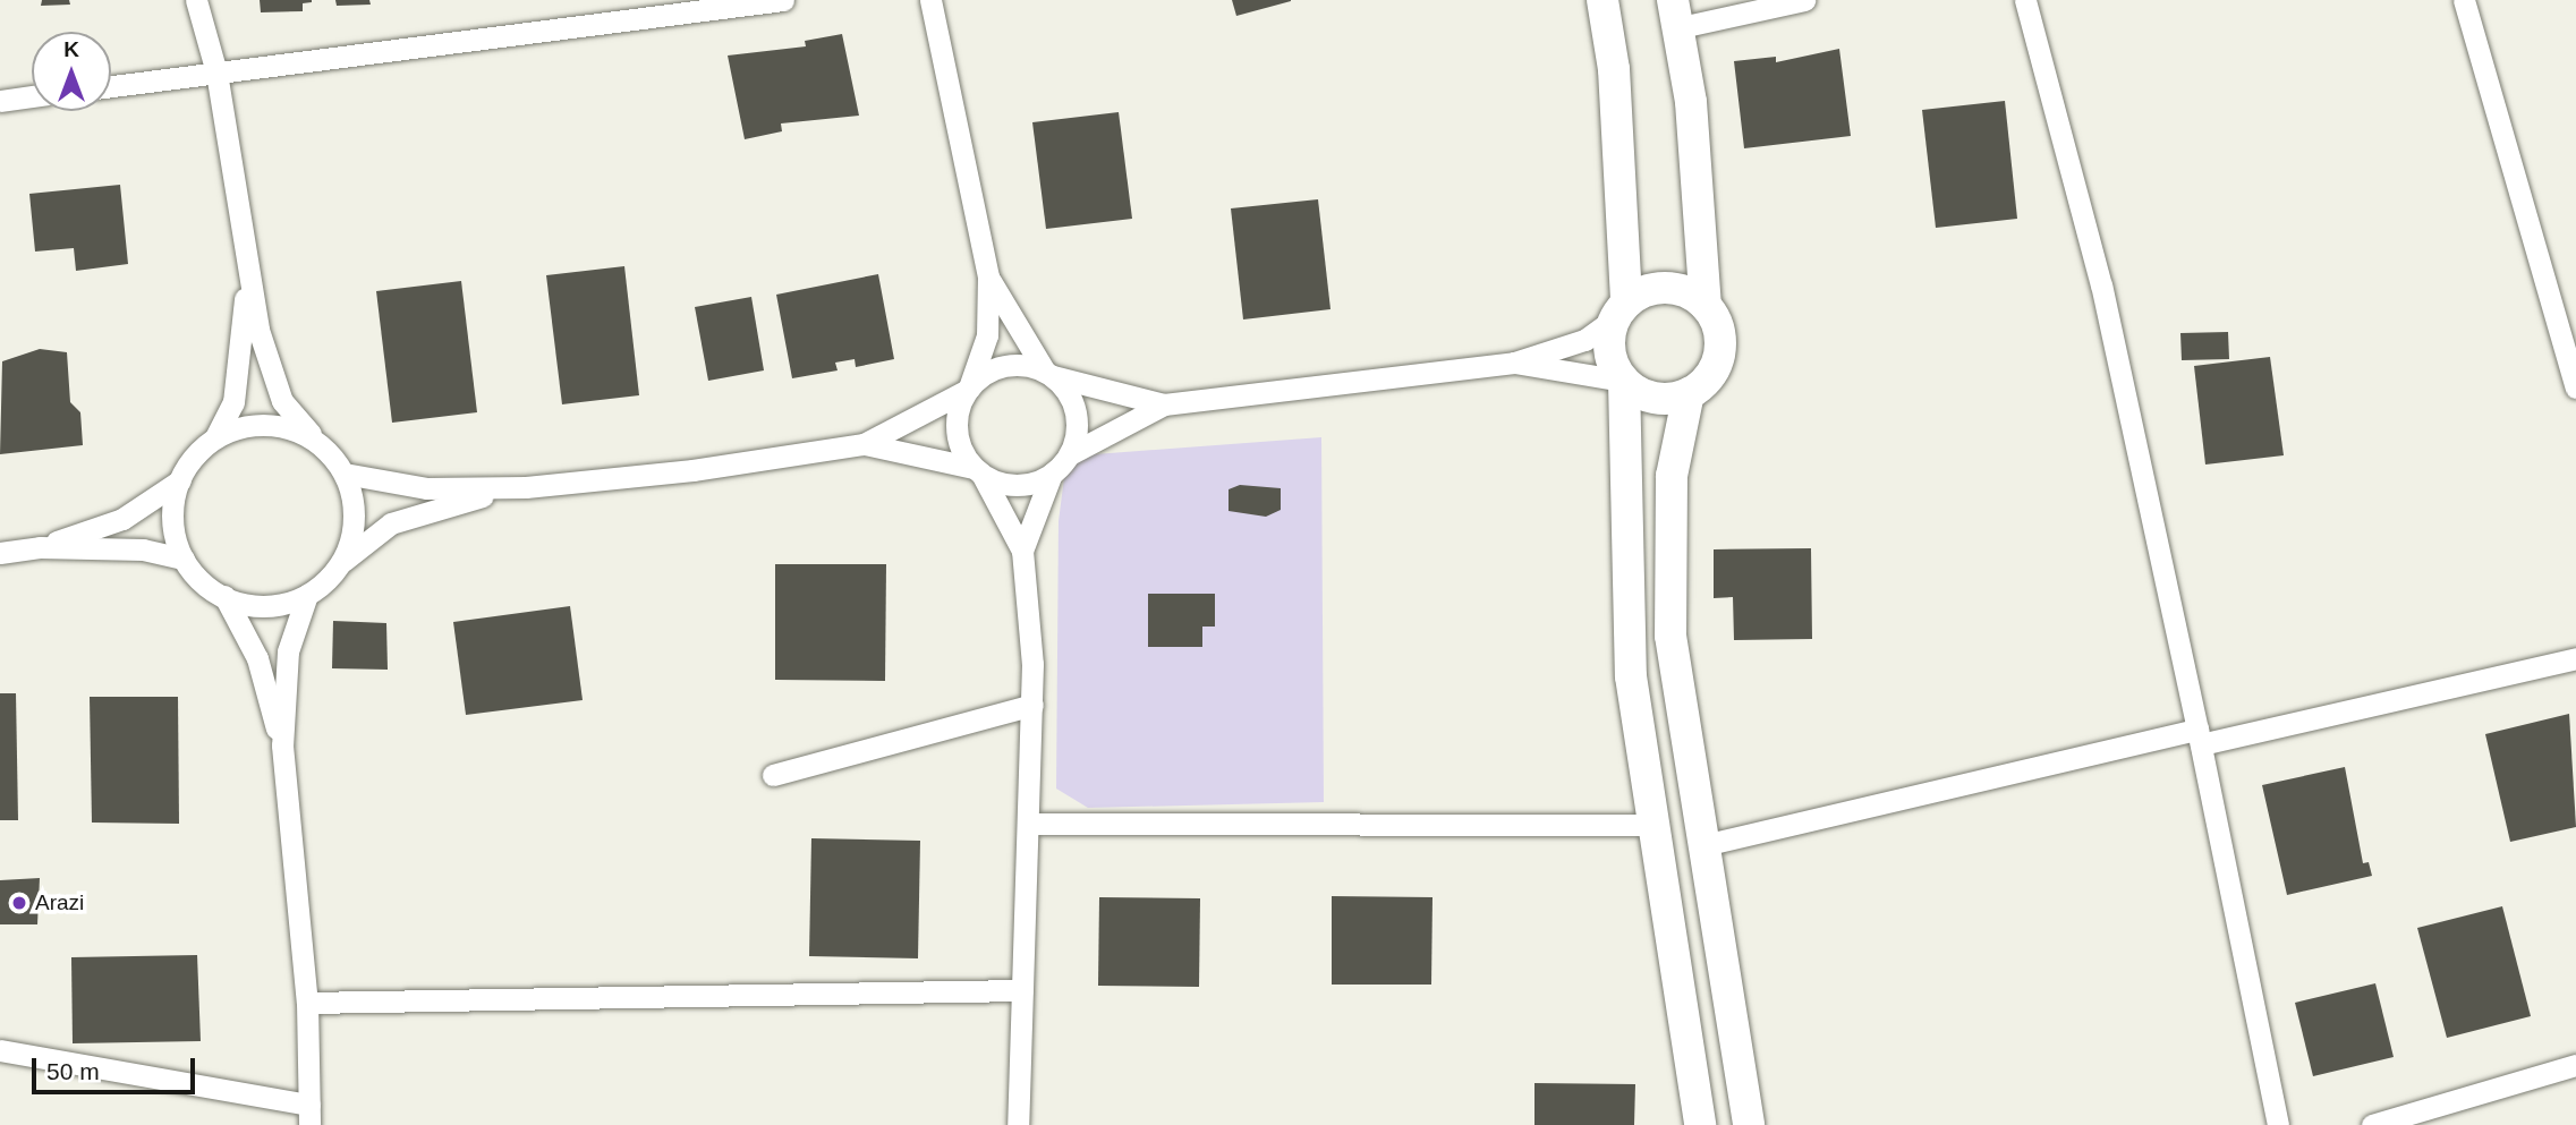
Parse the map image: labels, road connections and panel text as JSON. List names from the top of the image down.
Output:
{
  "places": ["Arazi"],
  "scale_bar": "50 m",
  "north": "top"
}
